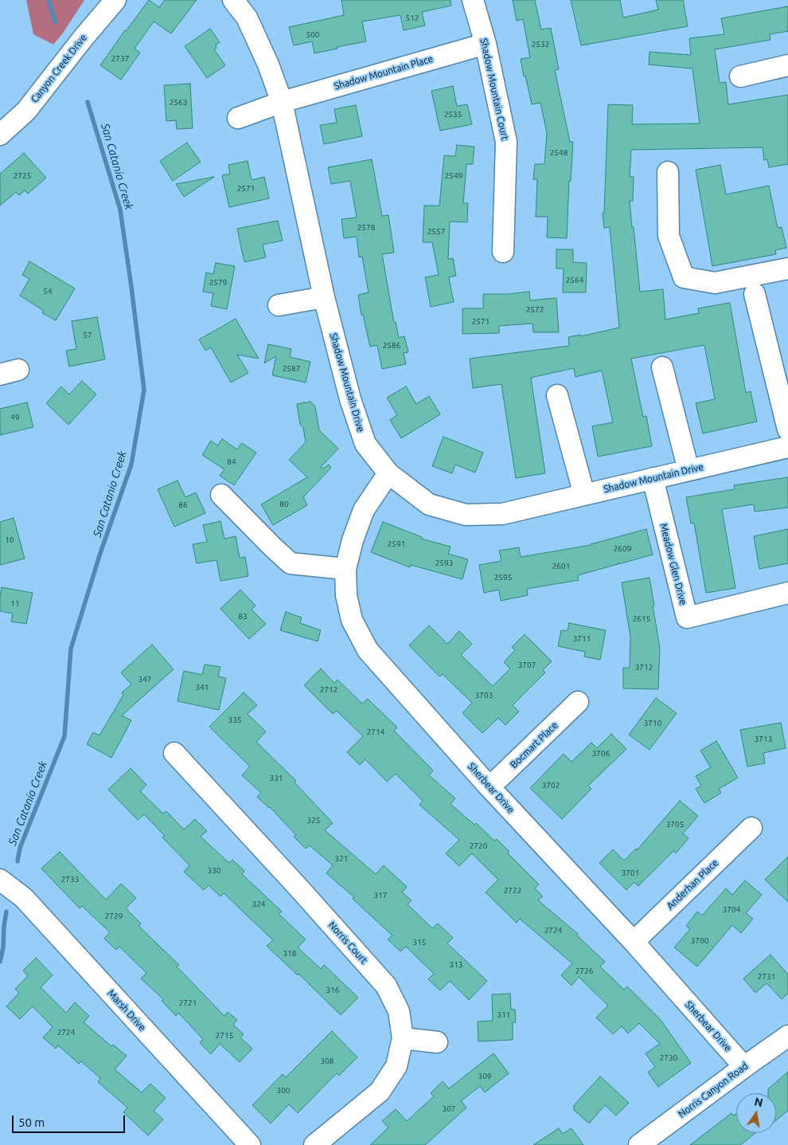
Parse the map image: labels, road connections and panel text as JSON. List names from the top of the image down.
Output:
{
  "streets": {
    "street": [
      "Canyon Creek Drive",
      "Shadow Mountain Place",
      "Shadow Mountain Court",
      "Shadow Mountain Drive",
      "Meadow Glen Drive",
      "Bocmart Place",
      "Sherbear Drive",
      "Anderhan Place",
      "Norris Court",
      "Marsh Drive",
      "Norris Canyon Road"
    ]
  },
  "crossings": [
    ["Shadow Mountain Place", "Shadow Mountain Court"],
    ["Shadow Mountain Place", "Shadow Mountain Drive"],
    ["Shadow Mountain Drive", "Meadow Glen Drive"],
    ["Shadow Mountain Drive", "Sherbear Drive"],
    ["Bocmart Place", "Sherbear Drive"],
    ["Sherbear Drive", "Anderhan Place"],
    ["Sherbear Drive", "Norris Canyon Road"]
  ],
  "water": ["San Catanio Creek"],
  "house_numbers": [
    "512",
    "500",
    "2532",
    "2737",
    "2563",
    "2535",
    "2548",
    "2725",
    "2549",
    "2571",
    "2578",
    "2557",
    "2564",
    "2579",
    "54",
    "2572",
    "2571",
    "57",
    "2586",
    "2587",
    "49",
    "84",
    "80",
    "86",
    "10",
    "2591",
    "2609",
    "2593",
    "2601",
    "2595",
    "11",
    "83",
    "2615",
    "3711",
    "3707",
    "3712",
    "347",
    "341",
    "2712",
    "3703",
    "335",
    "3710",
    "2714",
    "3713",
    "3706",
    "331",
    "3702",
    "325",
    "3705",
    "2720",
    "321",
    "330",
    "3701",
    "2733",
    "2722",
    "317",
    "324",
    "3704",
    "2729",
    "2724",
    "3700",
    "315",
    "318",
    "313",
    "2726",
    "2731",
    "316",
    "2721",
    "311",
    "2724",
    "2715",
    "2730",
    "308",
    "309",
    "300",
    "307"
  ],
  "scale_bar": "50 m",
  "north": "top"
}
